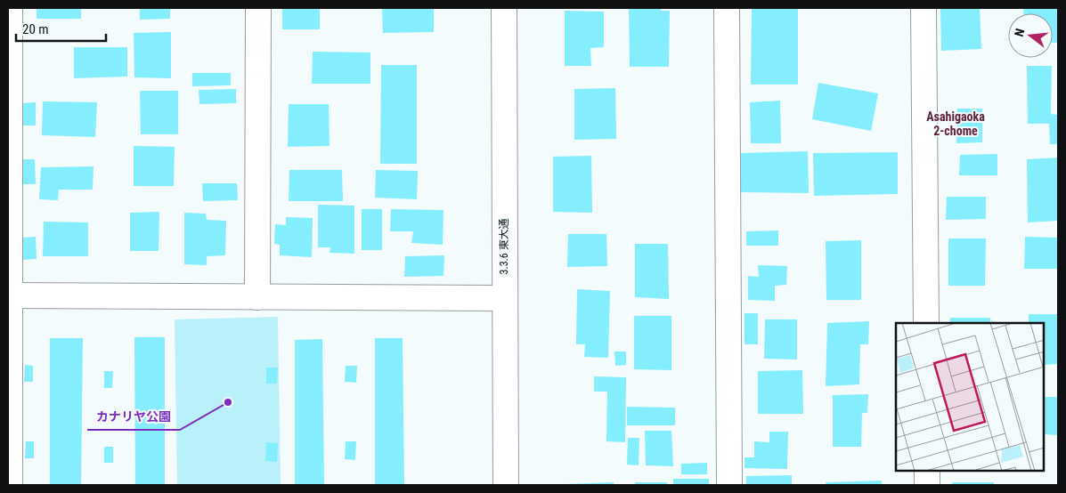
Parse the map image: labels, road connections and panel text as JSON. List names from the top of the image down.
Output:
{
  "streets": {
    "street": ["3.3.6 東大通"]
  },
  "districts": ["Asahigaoka 2-chome"],
  "places": ["カナリヤ公園"],
  "scale_bar": "20 m",
  "north": "left"
}
